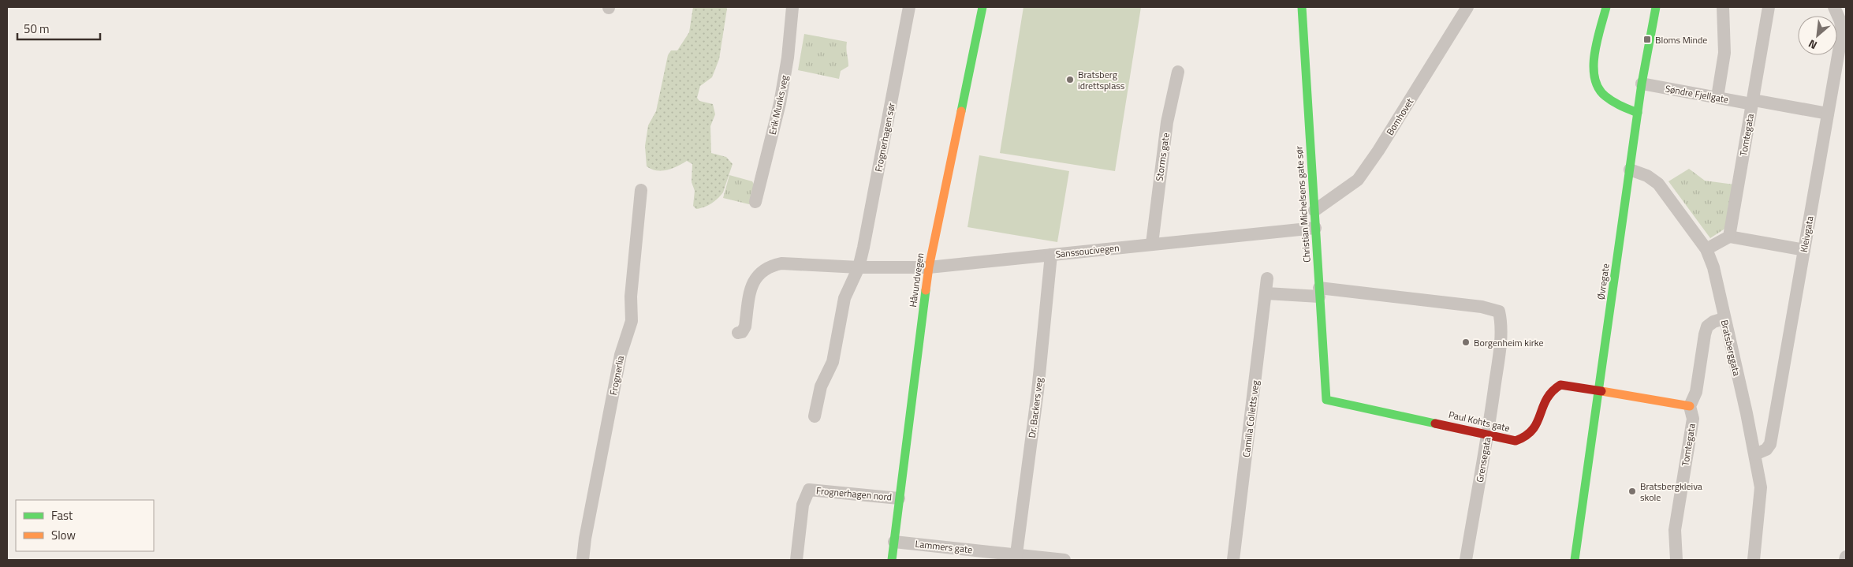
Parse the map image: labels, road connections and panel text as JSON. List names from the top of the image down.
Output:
{
  "streets": {
    "street": [
      "Søndre Fjellgate",
      "Erik Munks veg",
      "Bomhovet",
      "Tomtegata",
      "Frognerhagen sør",
      "Storms gate",
      "Christian Michelsens gate sør",
      "Kleivgata",
      "Sanssoucivegen",
      "Håvundvegen",
      "Øvregate",
      "Bratsberggata",
      "Frognerlia",
      "Dr. Backers veg",
      "Camilla Colletts veg",
      "Paul Kohts gate",
      "Grensegata",
      "Frognerhagen nord",
      "Lammers gate"
    ]
  },
  "crossings": [
    ["Søndre Fjellgate", "Tomtegata"],
    ["Søndre Fjellgate", "Kleivgata"],
    ["Søndre Fjellgate", "Øvregate"],
    ["Bomhovet", "Christian Michelsens gate sør"],
    ["Tomtegata", "Bratsberggata"],
    ["Tomtegata", "Paul Kohts gate"],
    ["Frognerhagen sør", "Sanssoucivegen"],
    ["Storms gate", "Sanssoucivegen"],
    ["Christian Michelsens gate sør", "Sanssoucivegen"],
    ["Christian Michelsens gate sør", "Paul Kohts gate"],
    ["Christian Michelsens gate sør", "Grensegata"],
    ["Kleivgata", "Bratsberggata"],
    ["Sanssoucivegen", "Håvundvegen"],
    ["Sanssoucivegen", "Dr. Backers veg"],
    ["Håvundvegen", "Frognerhagen nord"],
    ["Håvundvegen", "Lammers gate"],
    ["Øvregate", "Bratsberggata"],
    ["Øvregate", "Paul Kohts gate"],
    ["Dr. Backers veg", "Lammers gate"],
    ["Paul Kohts gate", "Grensegata"]
  ],
  "places": {
    "transit": ["Bloms Minde"],
    "other": ["Bratsberg idrettsplass", "Borgenheim kirke", "Bratsbergkleiva skole"]
  },
  "legend": ["Fast", "Slow"],
  "scale_bar": "50 m",
  "north": "bottom left"
}
